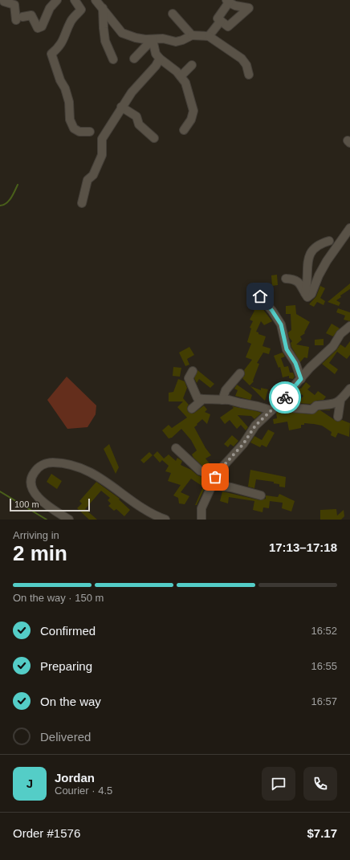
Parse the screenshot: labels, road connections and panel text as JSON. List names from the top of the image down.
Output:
{
  "scale_bar": "100 m",
  "page": {
    "scale": "100 m",
    "heading": ["2 min", "Arriving in", "17:13–17:18"],
    "panel": [
      "Jordan",
      "Courier · 4.5",
      "Order #1576",
      "$7.17"
    ],
    "bar": "On the way · 150 m",
    "list": [
      ["Confirmed", "16:52"],
      ["Preparing", "16:55"],
      ["On the way", "16:57"],
      "Delivered"
    ],
    "round": "J"
  }
}
